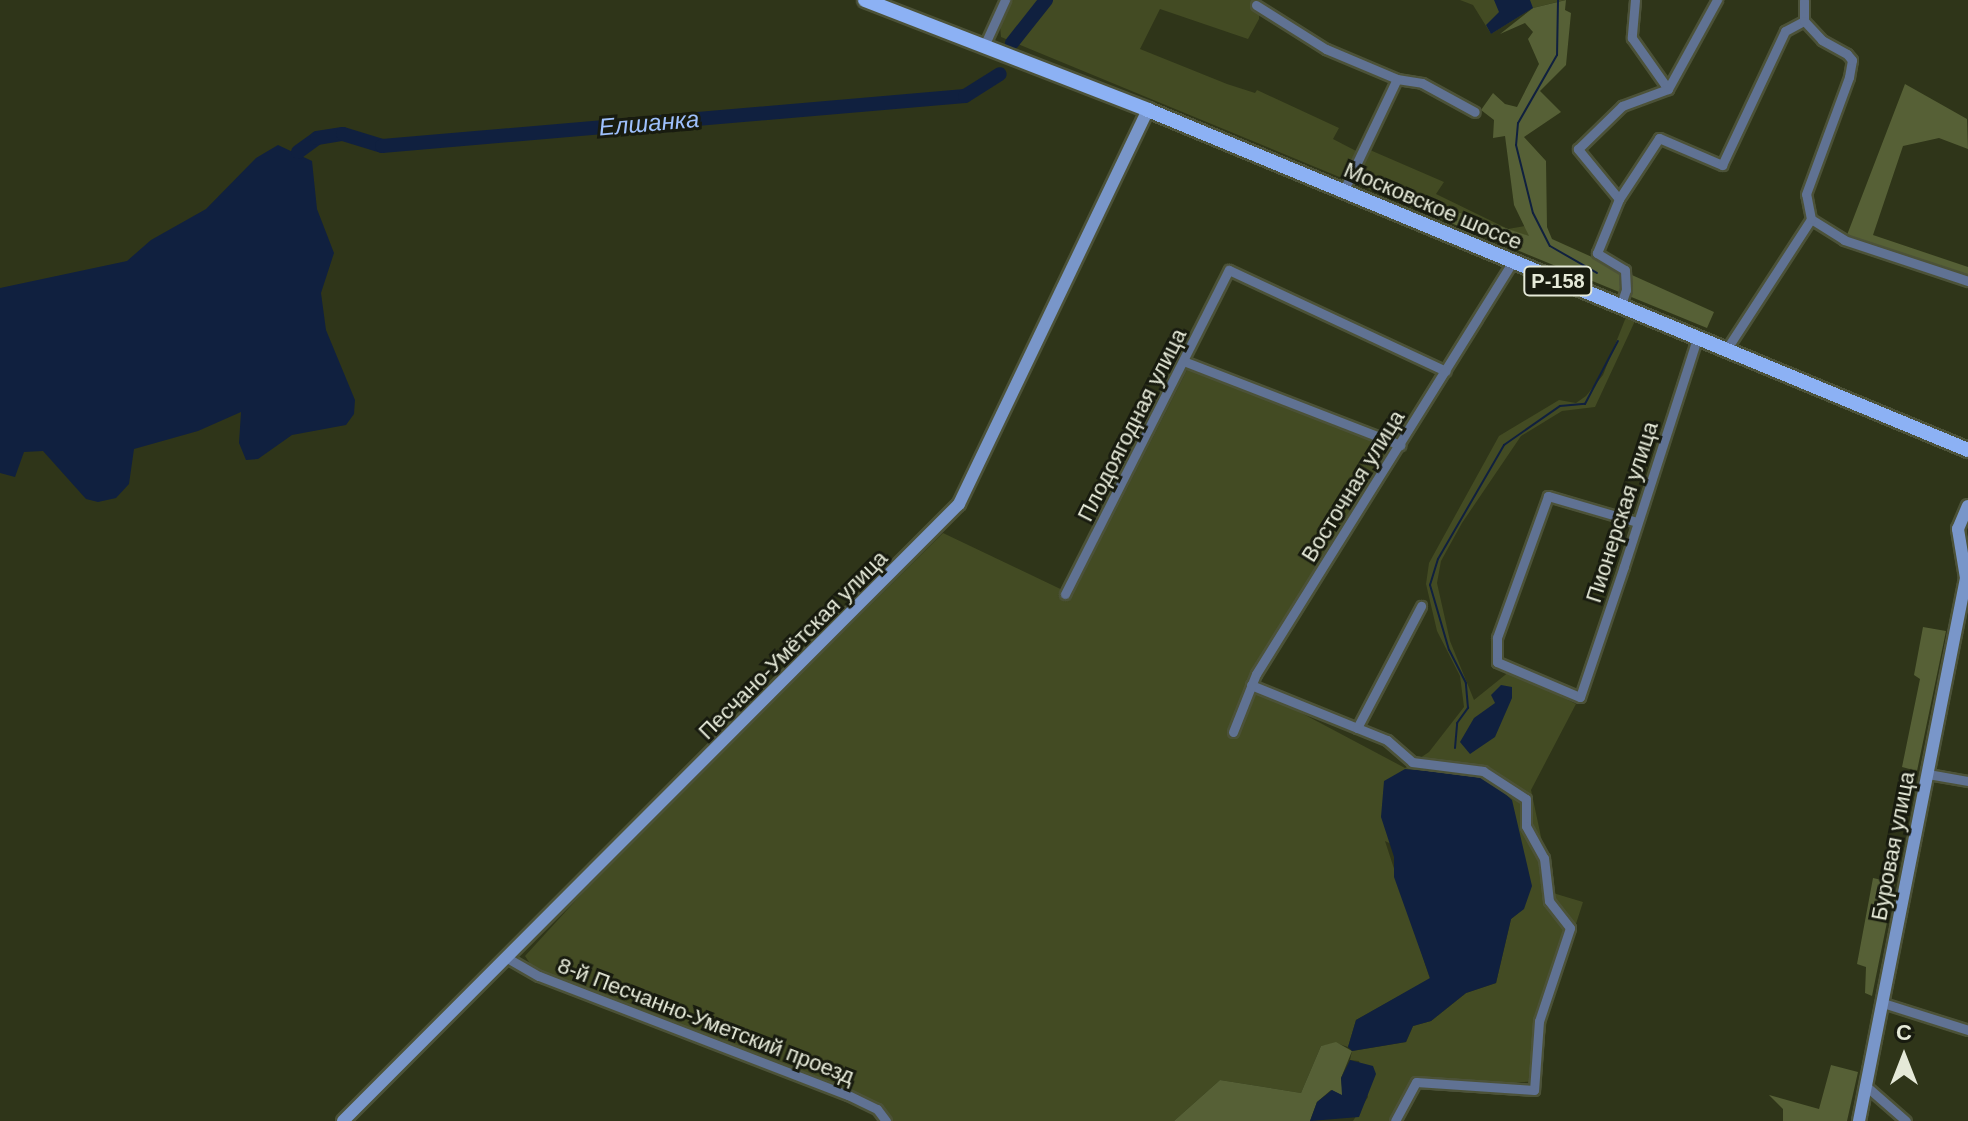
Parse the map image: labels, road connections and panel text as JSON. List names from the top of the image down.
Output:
{
  "streets": {
    "main road": [
      "Московское шоссе",
      "Р-158",
      "Песчано-Умётская улица",
      "Буровая улица"
    ],
    "street": [
      "Плодоягодная улица",
      "Восточная улица",
      "Пионерская улица",
      "8-й Песчанно-Уметский проезд"
    ]
  },
  "crossings": [
    ["Московское шоссе", "Р-158"],
    ["Московское шоссе", "Восточная улица"],
    ["Московское шоссе", "Пионерская улица"],
    ["Московское шоссе", "Песчано-Умётская улица"],
    ["Плодоягодная улица", "Восточная улица"],
    ["Песчано-Умётская улица", "8-й Песчанно-Уметский проезд"]
  ],
  "water": ["Елшанка"],
  "north": "top"
}
